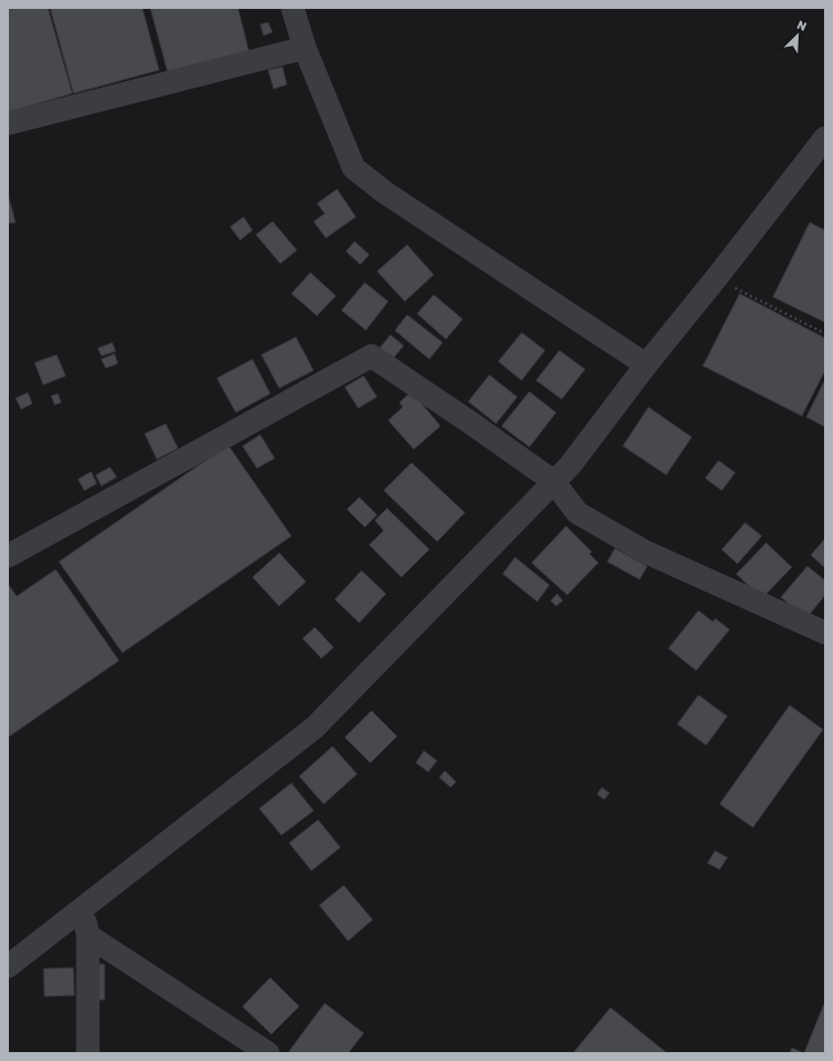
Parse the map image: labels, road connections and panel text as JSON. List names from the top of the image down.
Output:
{
  "north": "top right"
}
